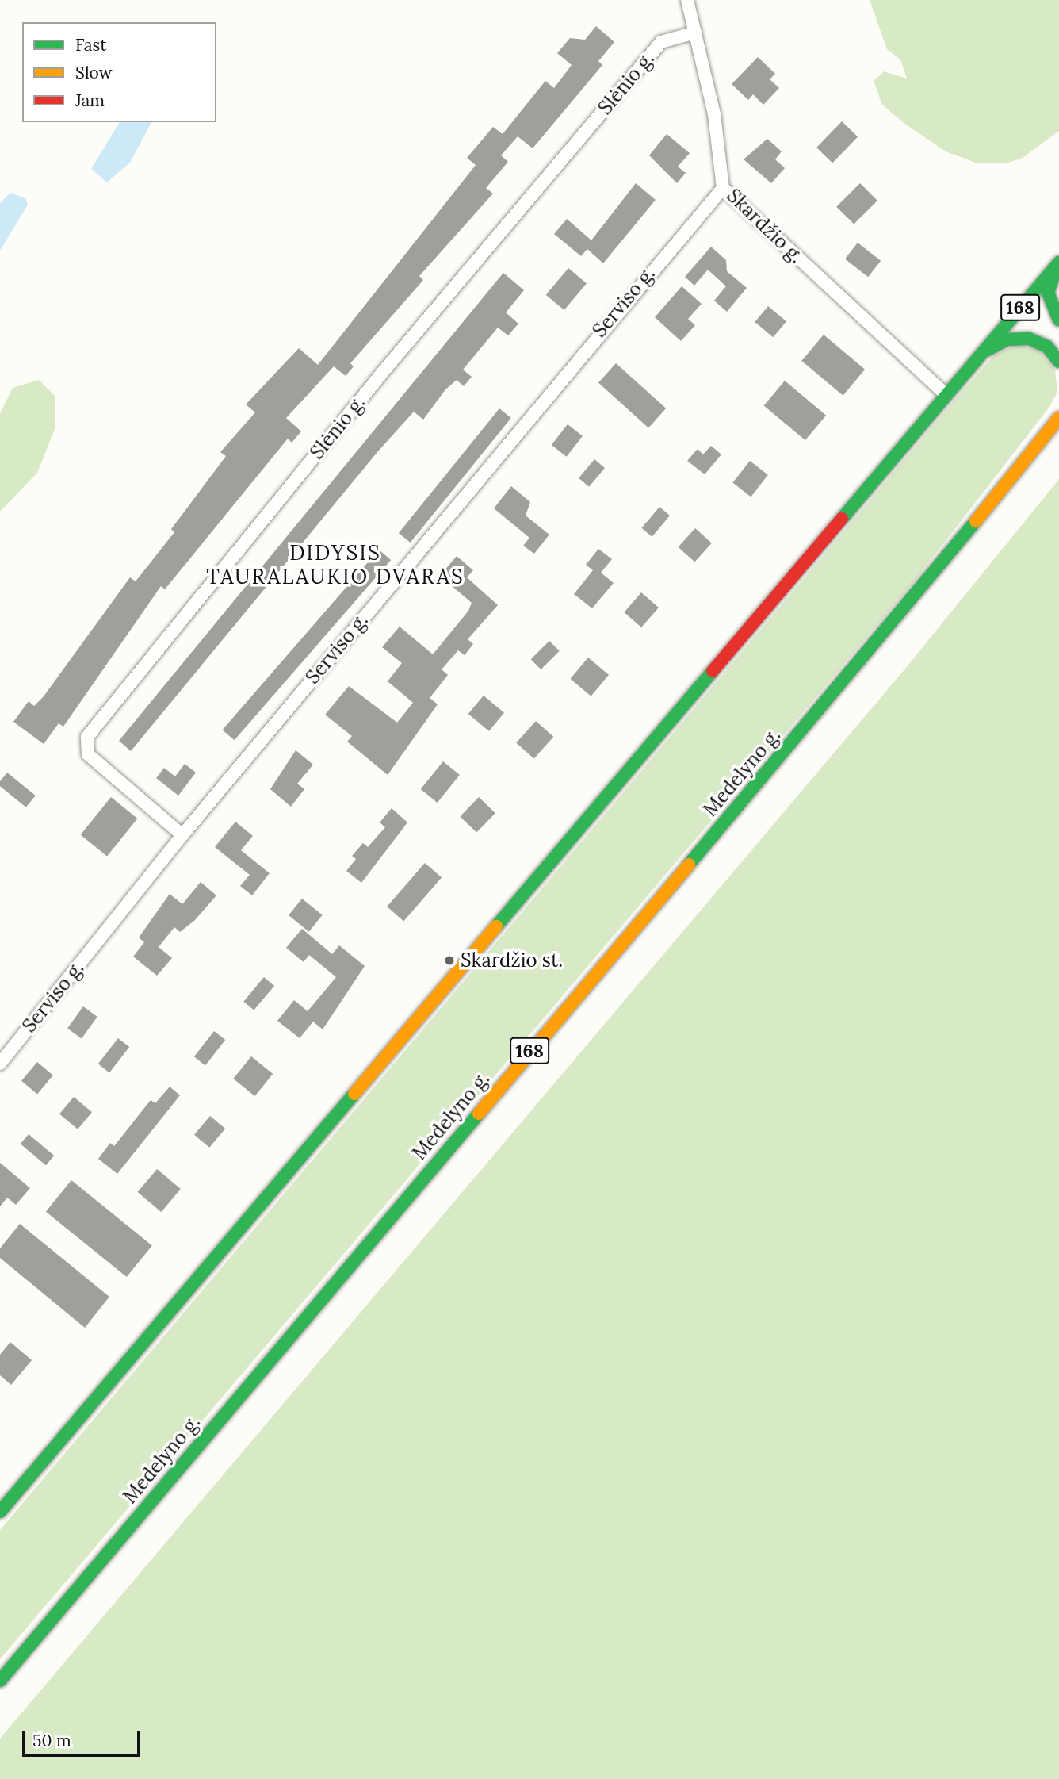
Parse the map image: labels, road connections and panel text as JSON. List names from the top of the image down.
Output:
{
  "streets": {
    "main road": ["168", "Medelyno g."],
    "street": ["Slėnio g.", "Skardžio g.", "Serviso g."]
  },
  "crossings": [
    ["Slėnio g.", "Skardžio g."],
    ["Slėnio g.", "Serviso g."],
    ["Skardžio g.", "Serviso g."],
    ["Skardžio g.", "168"]
  ],
  "districts": ["DIDYSIS TAURALAUKIO DVARAS"],
  "places": ["Skardžio st."],
  "legend": ["Fast", "Slow", "Jam"],
  "scale_bar": "50 m"
}
